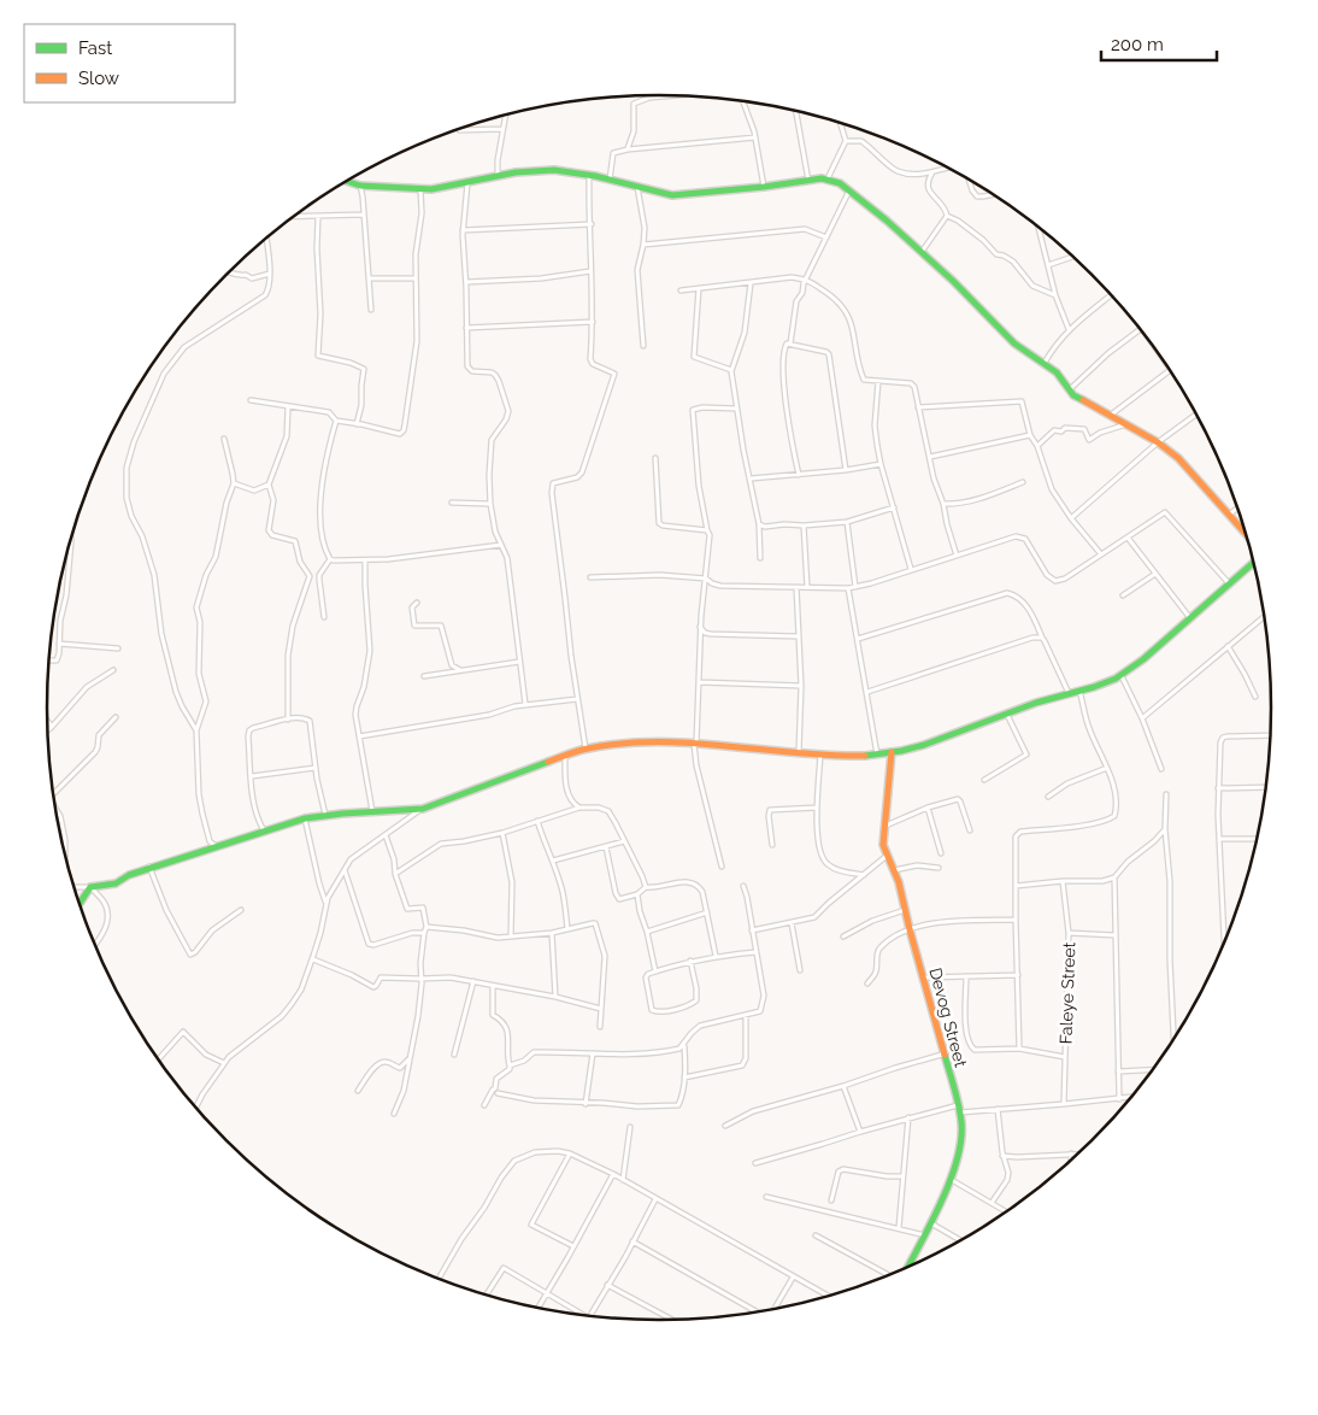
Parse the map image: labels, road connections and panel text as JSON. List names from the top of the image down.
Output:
{
  "streets": {
    "street": ["Faleye Street", "Devog Street"]
  },
  "legend": ["Fast", "Slow"],
  "scale_bar": "200 m"
}
